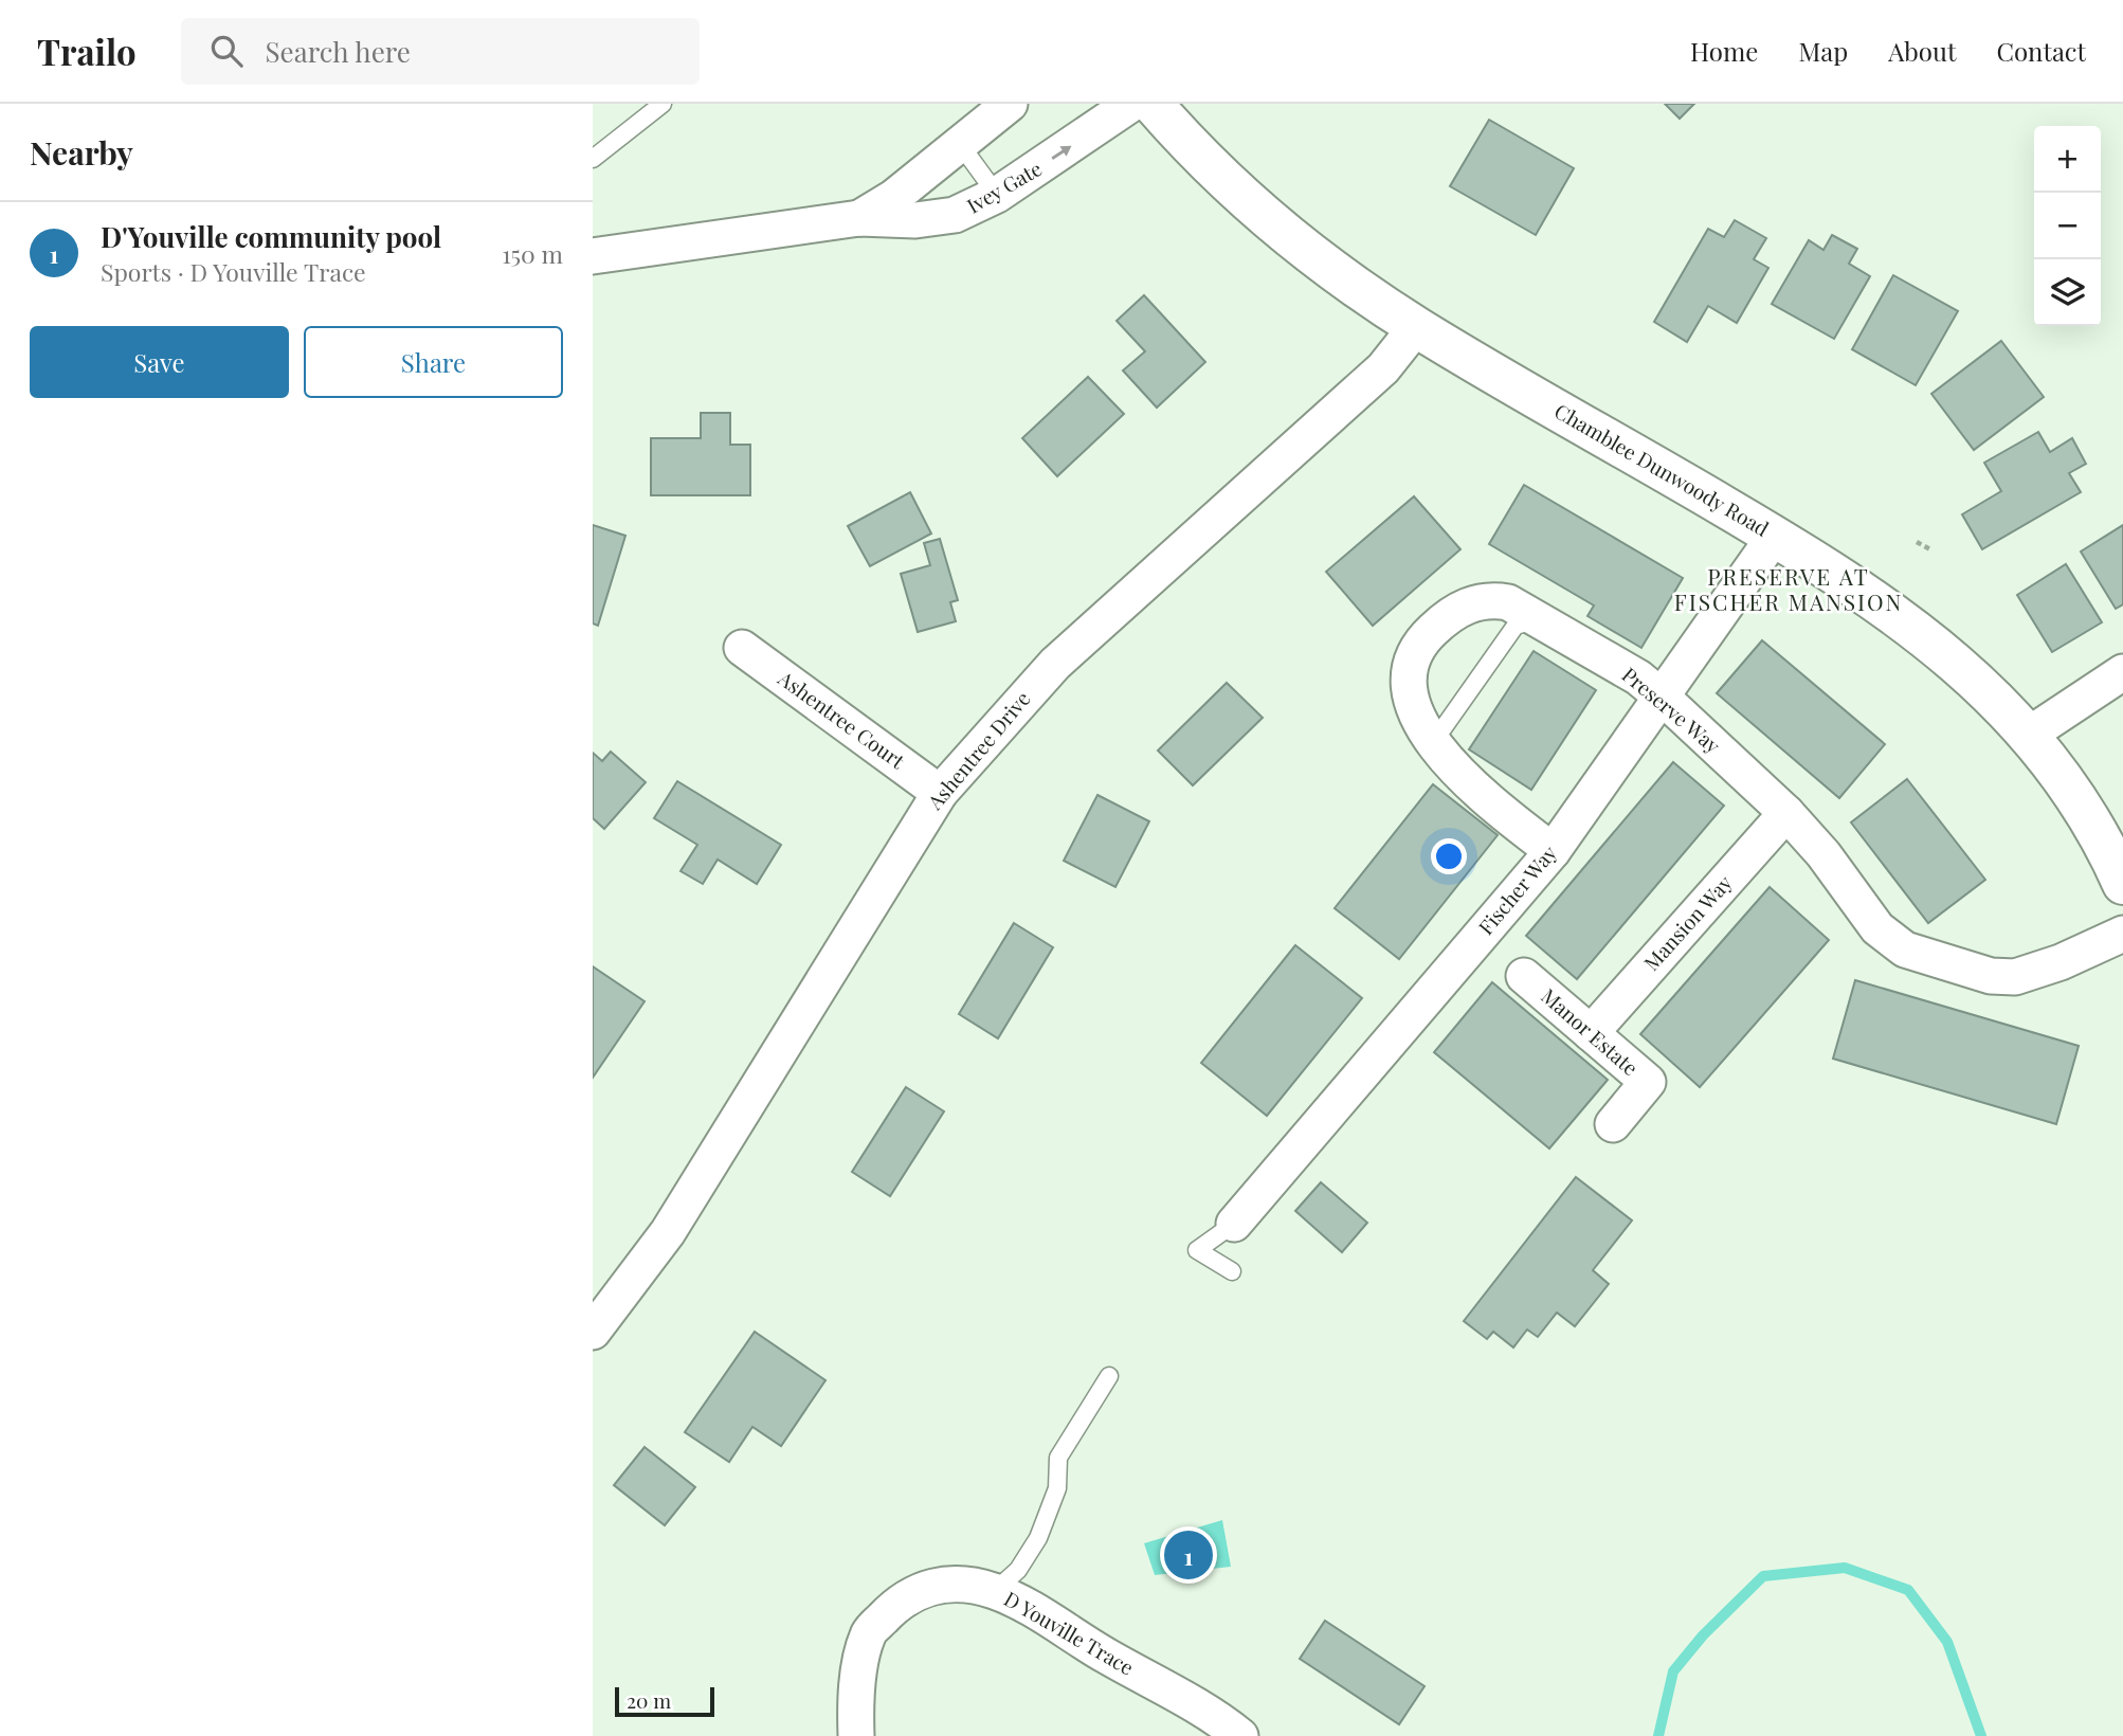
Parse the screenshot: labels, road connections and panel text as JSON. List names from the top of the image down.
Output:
{
  "streets": {
    "street": [
      "Ivey Gate",
      "Chamblee Dunwoody Road",
      "Preserve Way",
      "Ashentree Court",
      "Ashentree Drive",
      "Fischer Way",
      "Mansion Way",
      "Manor Estate",
      "D Youville Trace"
    ]
  },
  "crossings": [
    ["Chamblee Dunwoody Road", "Ashentree Drive"],
    ["Chamblee Dunwoody Road", "Fischer Way"],
    ["Preserve Way", "Fischer Way"],
    ["Preserve Way", "Mansion Way"],
    ["Ashentree Court", "Ashentree Drive"],
    ["Mansion Way", "Manor Estate"]
  ],
  "districts": ["PRESERVE AT FISCHER MANSION"],
  "scale_bar": "20 m",
  "page": {
    "header": "Trailo",
    "search": "Search here",
    "nav": [
      "Home",
      "Map",
      "About",
      "Contact"
    ],
    "heading": "Nearby",
    "map_buttons": ["+", "−"],
    "list": [
      {
        "mark": "1",
        "name": "D'Youville community pool",
        "note": "Sports · D Youville Trace",
        "value": "150 m"
      }
    ],
    "buttons": ["Save", "Share"],
    "pins": "1",
    "scale": "20 m"
  }
}
